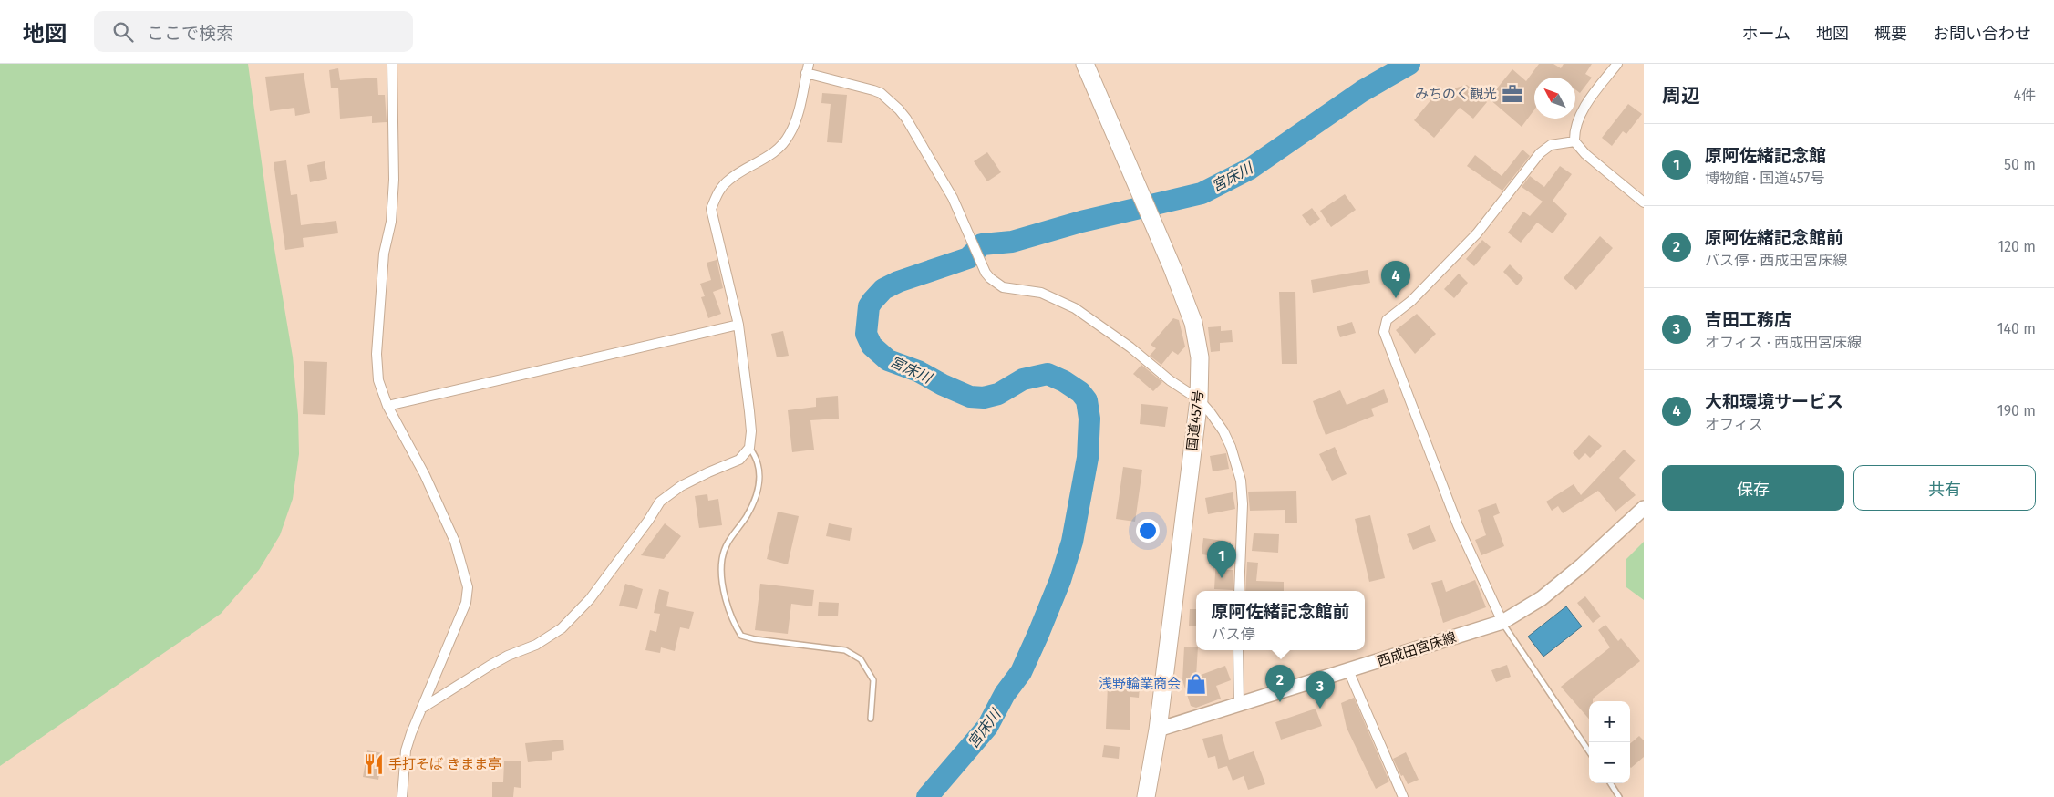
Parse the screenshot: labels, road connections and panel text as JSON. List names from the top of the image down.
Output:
{
  "streets": {
    "highway": ["国道457号"],
    "main road": ["西成田宮床線"]
  },
  "crossings": [
    ["国道457号", "西成田宮床線"]
  ],
  "water": ["宮床川"],
  "places": {
    "office": ["みちのく観光"],
    "shop": ["浅野輪業商会"],
    "restaurant": ["手打そば きまま亭"]
  },
  "north": "top left",
  "page": {
    "header": "地図",
    "search": "ここで検索",
    "nav": [
      "ホーム",
      "地図",
      "概要",
      "お問い合わせ"
    ],
    "heading": ["周辺", "4件"],
    "list": [
      {
        "mark": "1",
        "name": "原阿佐緒記念館",
        "note": "博物館 · 国道457号",
        "value": "50 m"
      },
      {
        "mark": "2",
        "name": "原阿佐緒記念館前",
        "note": "バス停 · 西成田宮床線",
        "value": "120 m"
      },
      {
        "mark": "3",
        "name": "吉田工務店",
        "note": "オフィス · 西成田宮床線",
        "value": "140 m"
      },
      {
        "mark": "4",
        "name": "大和環境サービス",
        "note": "オフィス",
        "value": "190 m"
      }
    ],
    "pins": [
      "4",
      "1",
      "2",
      "3"
    ],
    "buttons": ["保存", "共有"],
    "popup": ["原阿佐緒記念館前", "バス停"],
    "map_buttons": ["+", "−"]
  }
}
